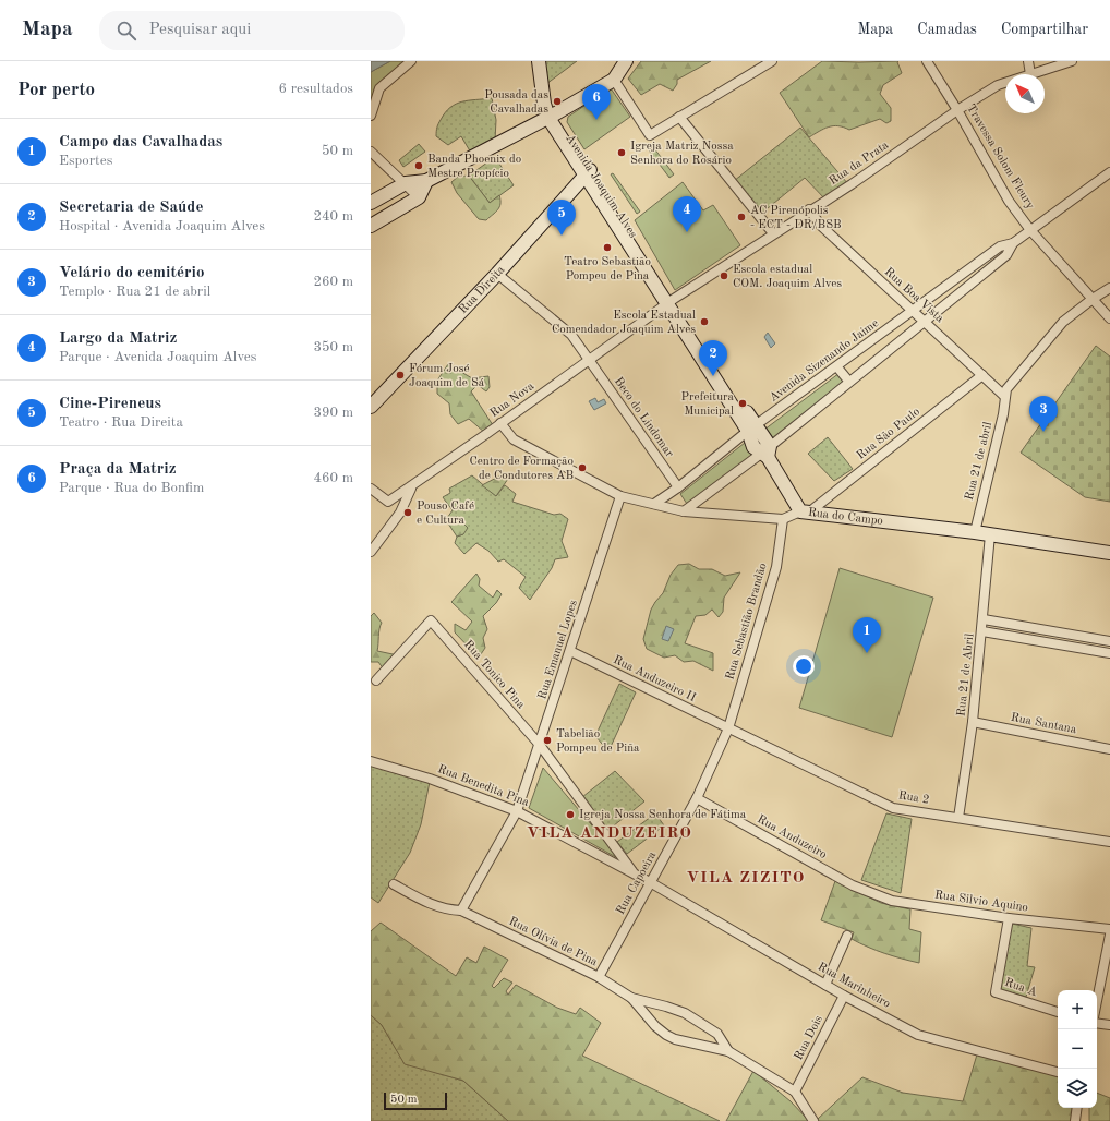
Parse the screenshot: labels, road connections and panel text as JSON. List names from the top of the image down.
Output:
{
  "streets": {
    "street": [
      "Travessa Solom Fleury",
      "Rua da Prata",
      "Avenida Joaquim Alves",
      "Rua Direita",
      "Rua Boa Vista",
      "Avenida Sizenando Jaime",
      "Rua Nova",
      "Beco do Lindomar",
      "Rua São Paulo",
      "Rua 21 de abril",
      "Rua do Campo",
      "Rua Sebastião Brandão",
      "Rua Emanuel Lopes",
      "Rua Tonico Pina",
      "Rua 21 de Abril",
      "Rua Anduzeiro II",
      "Rua Santana",
      "Rua Benedita Pina",
      "Rua 2",
      "Rua Anduzeiro",
      "Rua Capoeira",
      "Rua Silvio Aquino",
      "Rua Olívia de Pina",
      "Rua Marinheiro",
      "Rua A",
      "Rua Dois"
    ]
  },
  "crossings": [
    ["Travessa Solom Fleury", "Rua da Prata"],
    ["Travessa Solom Fleury", "Avenida Sizenando Jaime"],
    ["Rua da Prata", "Avenida Joaquim Alves"],
    ["Rua da Prata", "Rua Boa Vista"],
    ["Rua da Prata", "Rua Nova"],
    ["Avenida Joaquim Alves", "Rua Direita"],
    ["Avenida Joaquim Alves", "Avenida Sizenando Jaime"],
    ["Avenida Joaquim Alves", "Rua Nova"],
    ["Avenida Joaquim Alves", "Rua São Paulo"],
    ["Avenida Joaquim Alves", "Rua do Campo"],
    ["Rua Direita", "Beco do Lindomar"],
    ["Rua Boa Vista", "Avenida Sizenando Jaime"],
    ["Rua Boa Vista", "Rua São Paulo"],
    ["Rua Boa Vista", "Rua 21 de abril"],
    ["Avenida Sizenando Jaime", "Beco do Lindomar"],
    ["Avenida Sizenando Jaime", "Rua do Campo"],
    ["Rua Nova", "Beco do Lindomar"],
    ["Rua Nova", "Rua do Campo"],
    ["Rua São Paulo", "Rua do Campo"],
    ["Rua 21 de abril", "Rua do Campo"],
    ["Rua do Campo", "Rua Sebastião Brandão"],
    ["Rua do Campo", "Rua Emanuel Lopes"],
    ["Rua do Campo", "Rua 21 de Abril"],
    ["Rua Sebastião Brandão", "Rua Anduzeiro II"],
    ["Rua Sebastião Brandão", "Rua 2"],
    ["Rua Sebastião Brandão", "Rua Capoeira"],
    ["Rua Emanuel Lopes", "Rua Tonico Pina"],
    ["Rua Emanuel Lopes", "Rua Anduzeiro II"],
    ["Rua Emanuel Lopes", "Rua Benedita Pina"],
    ["Rua Tonico Pina", "Rua Benedita Pina"],
    ["Rua 21 de Abril", "Rua Santana"],
    ["Rua 21 de Abril", "Rua 2"],
    ["Rua Anduzeiro II", "Rua 2"],
    ["Rua Anduzeiro II", "Rua Capoeira"],
    ["Rua Benedita Pina", "Rua Capoeira"],
    ["Rua Benedita Pina", "Rua Marinheiro"],
    ["Rua 2", "Rua Capoeira"],
    ["Rua Anduzeiro", "Rua Capoeira"],
    ["Rua Anduzeiro", "Rua Silvio Aquino"],
    ["Rua Capoeira", "Rua Olívia de Pina"],
    ["Rua Capoeira", "Rua Marinheiro"],
    ["Rua Silvio Aquino", "Rua A"],
    ["Rua Olívia de Pina", "Rua Dois"],
    ["Rua Marinheiro", "Rua Dois"]
  ],
  "districts": ["VILA ANDUZEIRO", "VILA ZIZITO"],
  "places": [
    "Pousada das Cavalhadas",
    "Igreja Matriz Nossa Senhora do Rosário",
    "Banda Phoenix do Mestre Propício",
    "AC Pirenópolis - ECT - DR/BSB",
    "Teatro Sebastião Pompeu de Pina",
    "Escola estadual COM. Joaquim Alves",
    "Escola Estadual Comendador Joaquim Alves",
    "Fórum José Joaquim de Sá",
    "Prefeitura Municipal",
    "Centro de Formação de Condutores AB",
    "Pouso Café e Cultura",
    "Tabelião Pompeu de Piña",
    "Igreja Nossa Senhora de Fátima"
  ],
  "scale_bar": "50 m",
  "north": "top left",
  "page": {
    "header": "Mapa",
    "search": "Pesquisar aqui",
    "nav": ["Mapa", "Camadas", "Compartilhar"],
    "heading": ["Por perto", "6 resultados"],
    "pins": [
      "6",
      "4",
      "5",
      "2",
      "3",
      "1"
    ],
    "list": [
      {
        "mark": "1",
        "name": "Campo das Cavalhadas",
        "note": "Esportes",
        "value": "50 m"
      },
      {
        "mark": "2",
        "name": "Secretaria de Saúde",
        "note": "Hospital · Avenida Joaquim Alves",
        "value": "240 m"
      },
      {
        "mark": "3",
        "name": "Velário do cemitério",
        "note": "Templo · Rua 21 de abril",
        "value": "260 m"
      },
      {
        "mark": "4",
        "name": "Largo da Matriz",
        "note": "Parque · Avenida Joaquim Alves",
        "value": "350 m"
      },
      {
        "mark": "5",
        "name": "Cine-Pireneus",
        "note": "Teatro · Rua Direita",
        "value": "390 m"
      },
      {
        "mark": "6",
        "name": "Praça da Matriz",
        "note": "Parque · Rua do Bonfim",
        "value": "460 m"
      }
    ],
    "map_buttons": ["+", "−"],
    "scale": "50 m"
  }
}
